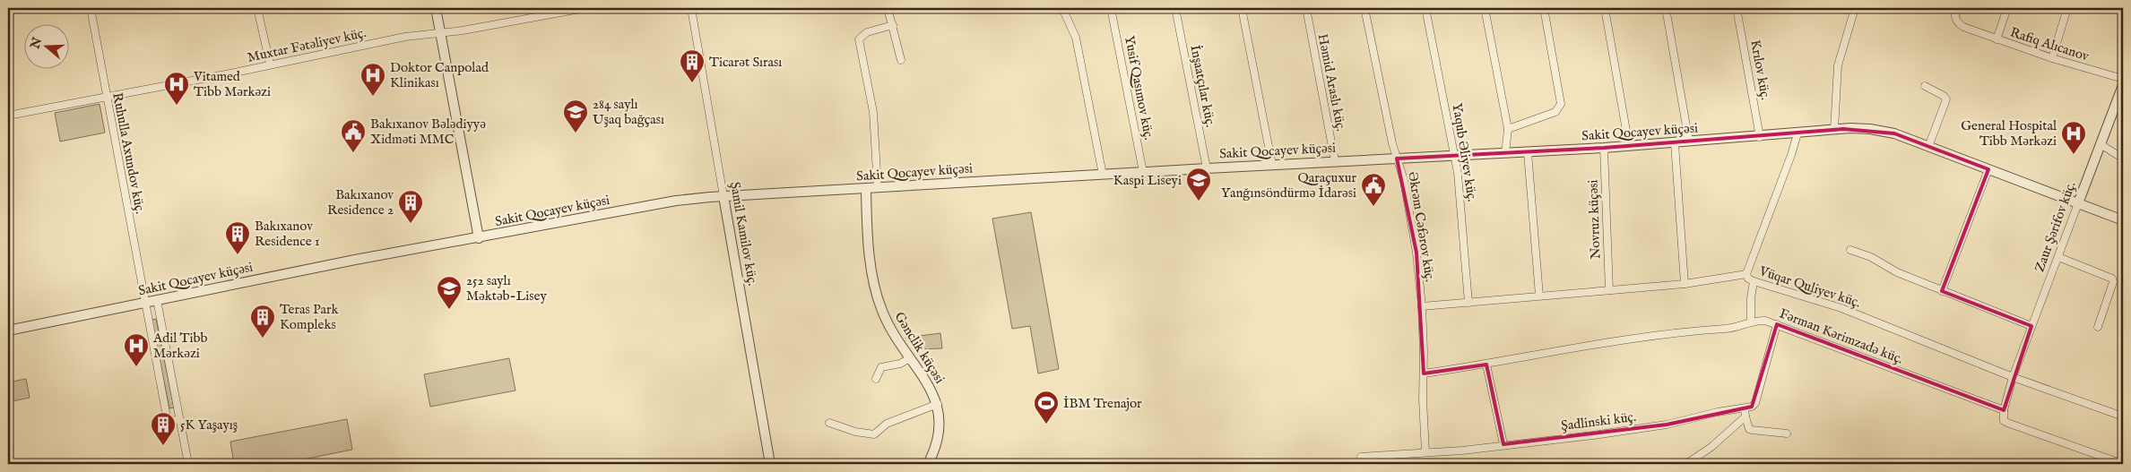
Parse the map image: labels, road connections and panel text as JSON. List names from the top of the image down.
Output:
{
  "streets": {
    "street": [
      "Rafiq Alıcanov",
      "Muxtar Fətəliyev küç.",
      "Krılov küç.",
      "Həmid Araslı küç.",
      "İnşaatçılar küç.",
      "Yusif Qasımov küç.",
      "Sakit Qocayev küçəsi",
      "Yaqub Əliyev küç.",
      "Ruhulla Axundov küç.",
      "Novruz küçəsi",
      "Əkrəm Cəfərov küç.",
      "Zaur Şərifov küç.",
      "Şamil Kamilov küç.",
      "Vüqar Quliyev küç.",
      "Fərman Kərimzadə küç.",
      "Gənclik küçəsi",
      "Şadlinski küç."
    ]
  },
  "crossings": [
    ["Muxtar Fətəliyev küç.", "Ruhulla Axundov küç."],
    ["Krılov küç.", "Sakit Qocayev küçəsi"],
    ["Həmid Araslı küç.", "Sakit Qocayev küçəsi"],
    ["İnşaatçılar küç.", "Sakit Qocayev küçəsi"],
    ["Yusif Qasımov küç.", "Sakit Qocayev küçəsi"],
    ["Sakit Qocayev küçəsi", "Yaqub Əliyev küç."],
    ["Sakit Qocayev küçəsi", "Ruhulla Axundov küç."],
    ["Sakit Qocayev küçəsi", "Novruz küçəsi"],
    ["Sakit Qocayev küçəsi", "Əkrəm Cəfərov küç."],
    ["Sakit Qocayev küçəsi", "Zaur Şərifov küç."],
    ["Sakit Qocayev küçəsi", "Şamil Kamilov küç."],
    ["Sakit Qocayev küçəsi", "Gənclik küçəsi"],
    ["Yaqub Əliyev küç.", "Vüqar Quliyev küç."],
    ["Novruz küçəsi", "Vüqar Quliyev küç."],
    ["Əkrəm Cəfərov küç.", "Vüqar Quliyev küç."],
    ["Əkrəm Cəfərov küç.", "Fərman Kərimzadə küç."],
    ["Əkrəm Cəfərov küç.", "Şadlinski küç."],
    ["Zaur Şərifov küç.", "Vüqar Quliyev küç."],
    ["Zaur Şərifov küç.", "Fərman Kərimzadə küç."]
  ],
  "places": {
    "building": [
      "Ticarət Sırası",
      "Bakıxanov Residence 2",
      "Bakıxanov Residence 1",
      "Teras Park Kompleks",
      "5K Yaşayış"
    ],
    "hospital": [
      "Doktor Canpolad Klinikası",
      "Vitamed Tibb Mərkəzi",
      "General Hospital Tibb Mərkəzi",
      "Adil Tibb Mərkəzi"
    ],
    "school or university": ["284 saylı Uşaq bağçası", "Kaspi Liseyi", "252 saylı Məktəb-Lisey"],
    "public building": ["Bakıxanov Bələdiyyə Xidməti MMC", "Qaraçuxur Yanğınsöndürmə İdarəsi"],
    "sports": ["İBM Trenajor"]
  },
  "north": "left"
}
